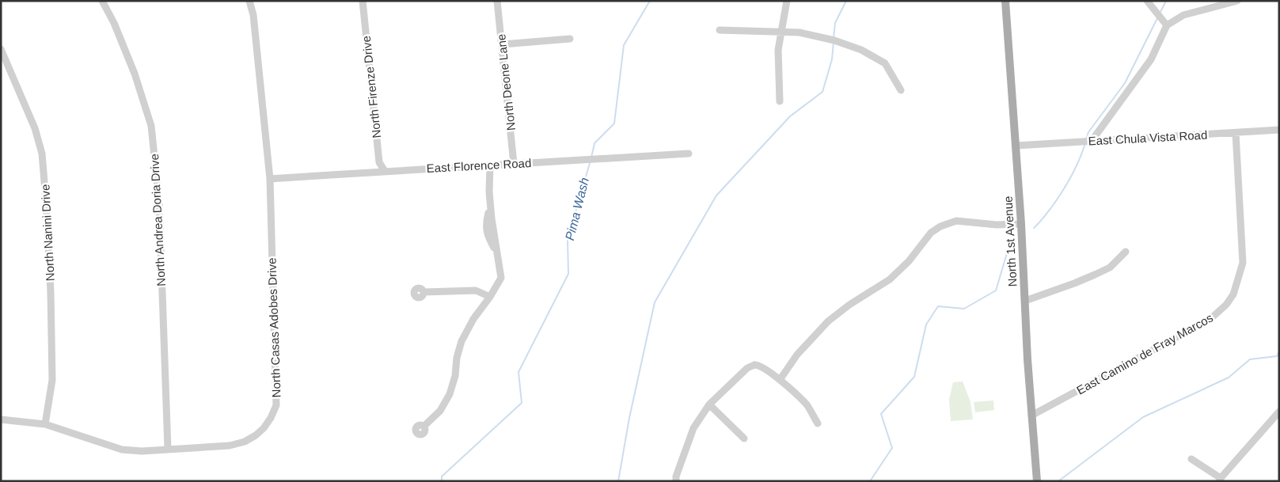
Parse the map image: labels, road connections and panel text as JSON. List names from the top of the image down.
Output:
{
  "streets": {
    "main road": ["North 1st Avenue"],
    "street": [
      "North Deone Lane",
      "North Firenze Drive",
      "East Chula Vista Road",
      "East Florence Road",
      "North Andrea Doria Drive",
      "North Nanini Drive",
      "North Casas Adobes Drive",
      "East Camino de Fray Marcos"
    ]
  },
  "crossings": [
    ["North Deone Lane", "East Florence Road"],
    ["North Firenze Drive", "East Florence Road"],
    ["East Chula Vista Road", "North 1st Avenue"],
    ["East Chula Vista Road", "East Camino de Fray Marcos"],
    ["East Florence Road", "North Casas Adobes Drive"],
    ["North Andrea Doria Drive", "North Casas Adobes Drive"],
    ["North Nanini Drive", "North Casas Adobes Drive"],
    ["North 1st Avenue", "East Camino de Fray Marcos"]
  ],
  "water": ["Pima Wash"]
}
